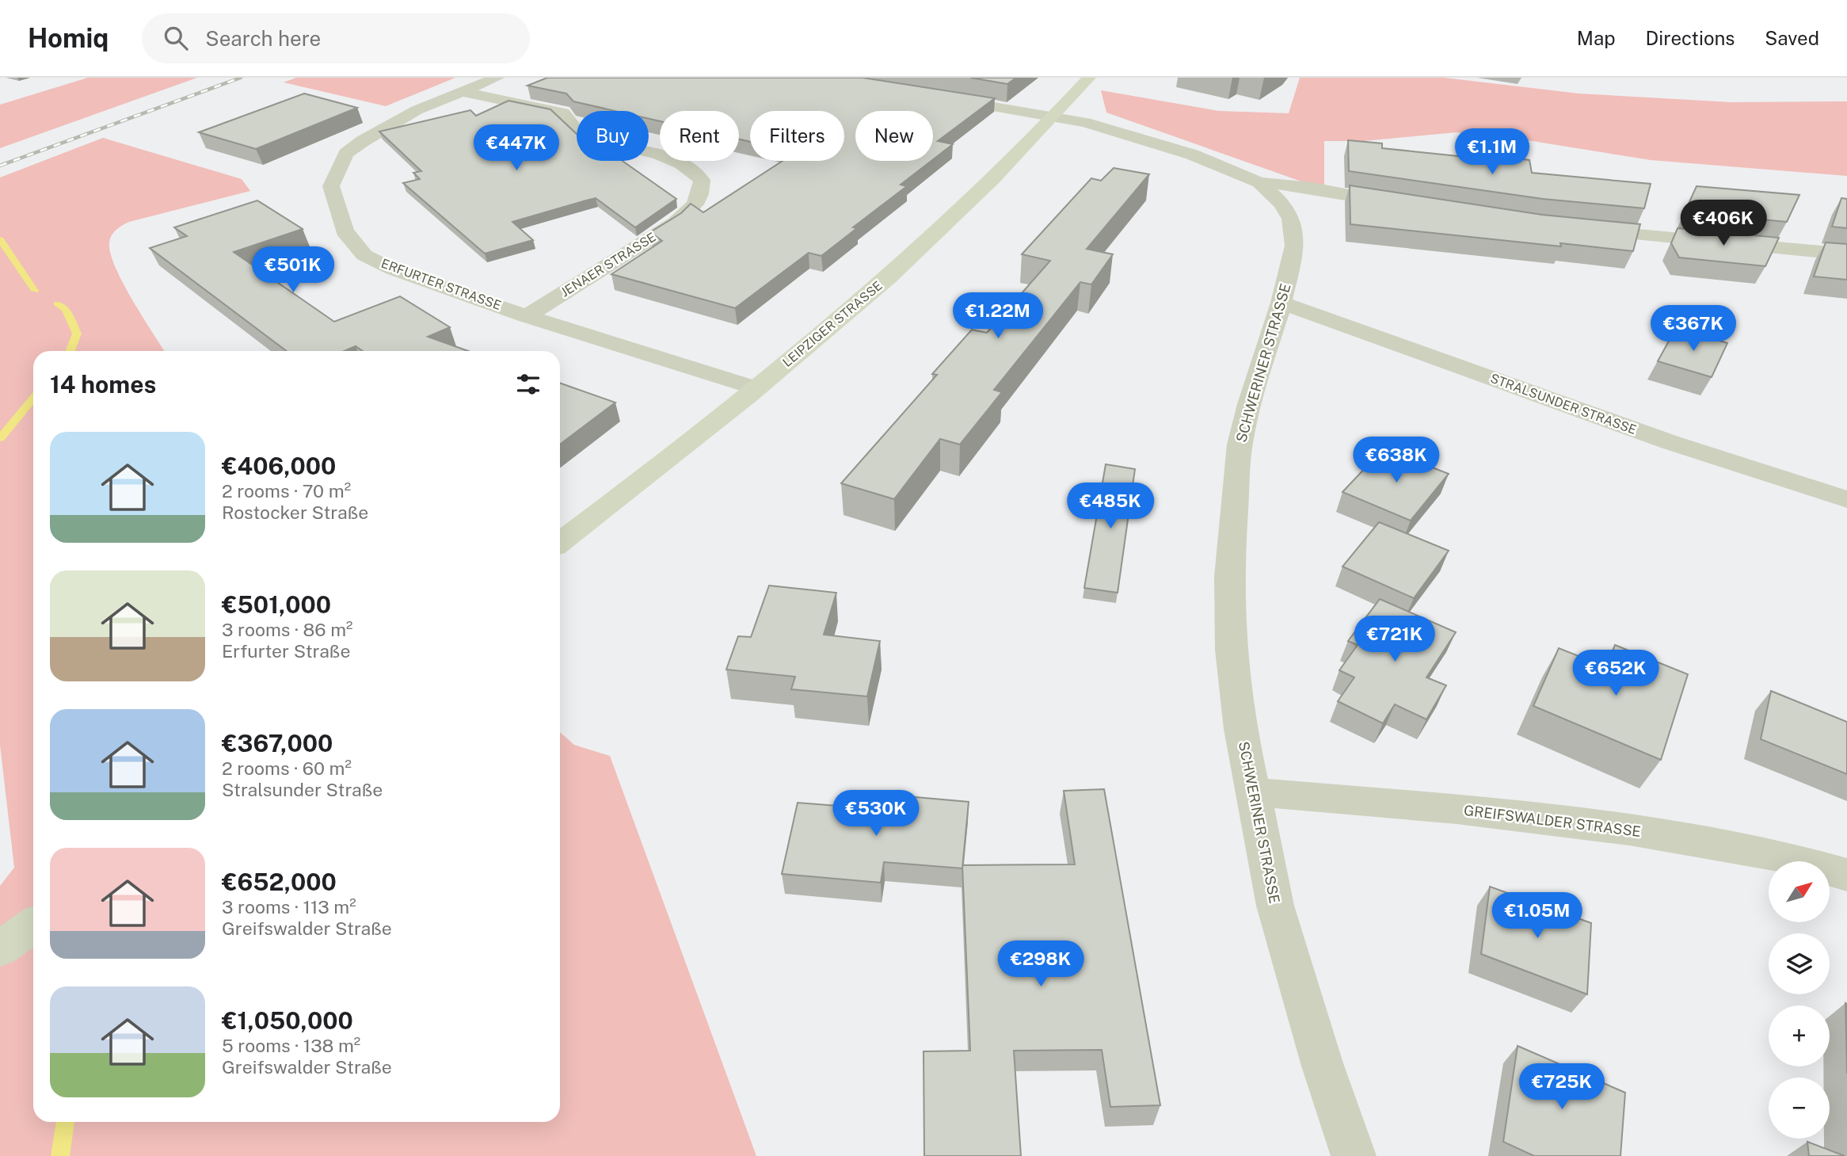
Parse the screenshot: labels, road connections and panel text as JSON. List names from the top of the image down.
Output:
{
  "streets": {
    "main road": ["LEIPZIGER STRASSE"],
    "street": [
      "JENAER STRASSE",
      "ERFURTER STRASSE",
      "SCHWERINER STRASSE",
      "STRALSUNDER STRASSE",
      "GREIFSWALDER STRASSE"
    ]
  },
  "crossings": [
    ["JENAER STRASSE", "ERFURTER STRASSE"],
    ["ERFURTER STRASSE", "LEIPZIGER STRASSE"],
    ["LEIPZIGER STRASSE", "SCHWERINER STRASSE"],
    ["SCHWERINER STRASSE", "STRALSUNDER STRASSE"],
    ["SCHWERINER STRASSE", "GREIFSWALDER STRASSE"]
  ],
  "north": "top right",
  "page": {
    "header": "Homiq",
    "search": "Search here",
    "nav": ["Map", "Directions", "Saved"],
    "chip": [
      "Buy",
      "Rent",
      "Filters",
      "New"
    ],
    "price": [
      "€447K",
      "€1.1M",
      "€406K",
      "€501K",
      "€1.22M",
      "€367K",
      "€638K",
      "€485K",
      "€721K",
      "€652K",
      "€530K",
      "€1.05M",
      "€298K",
      "€725K"
    ],
    "heading": "14 homes",
    "list": [
      {
        "name": "€406,000",
        "note": "2 rooms · 70 m² · Rostocker Straße"
      },
      {
        "name": "€501,000",
        "note": "3 rooms · 86 m² · Erfurter Straße"
      },
      {
        "name": "€367,000",
        "note": "2 rooms · 60 m² · Stralsunder Straße"
      },
      {
        "name": "€652,000",
        "note": "3 rooms · 113 m² · Greifswalder Straße"
      },
      {
        "name": "€1,050,000",
        "note": "5 rooms · 138 m² · Greifswalder Straße"
      }
    ],
    "map_buttons": ["+", "−"]
  }
}
